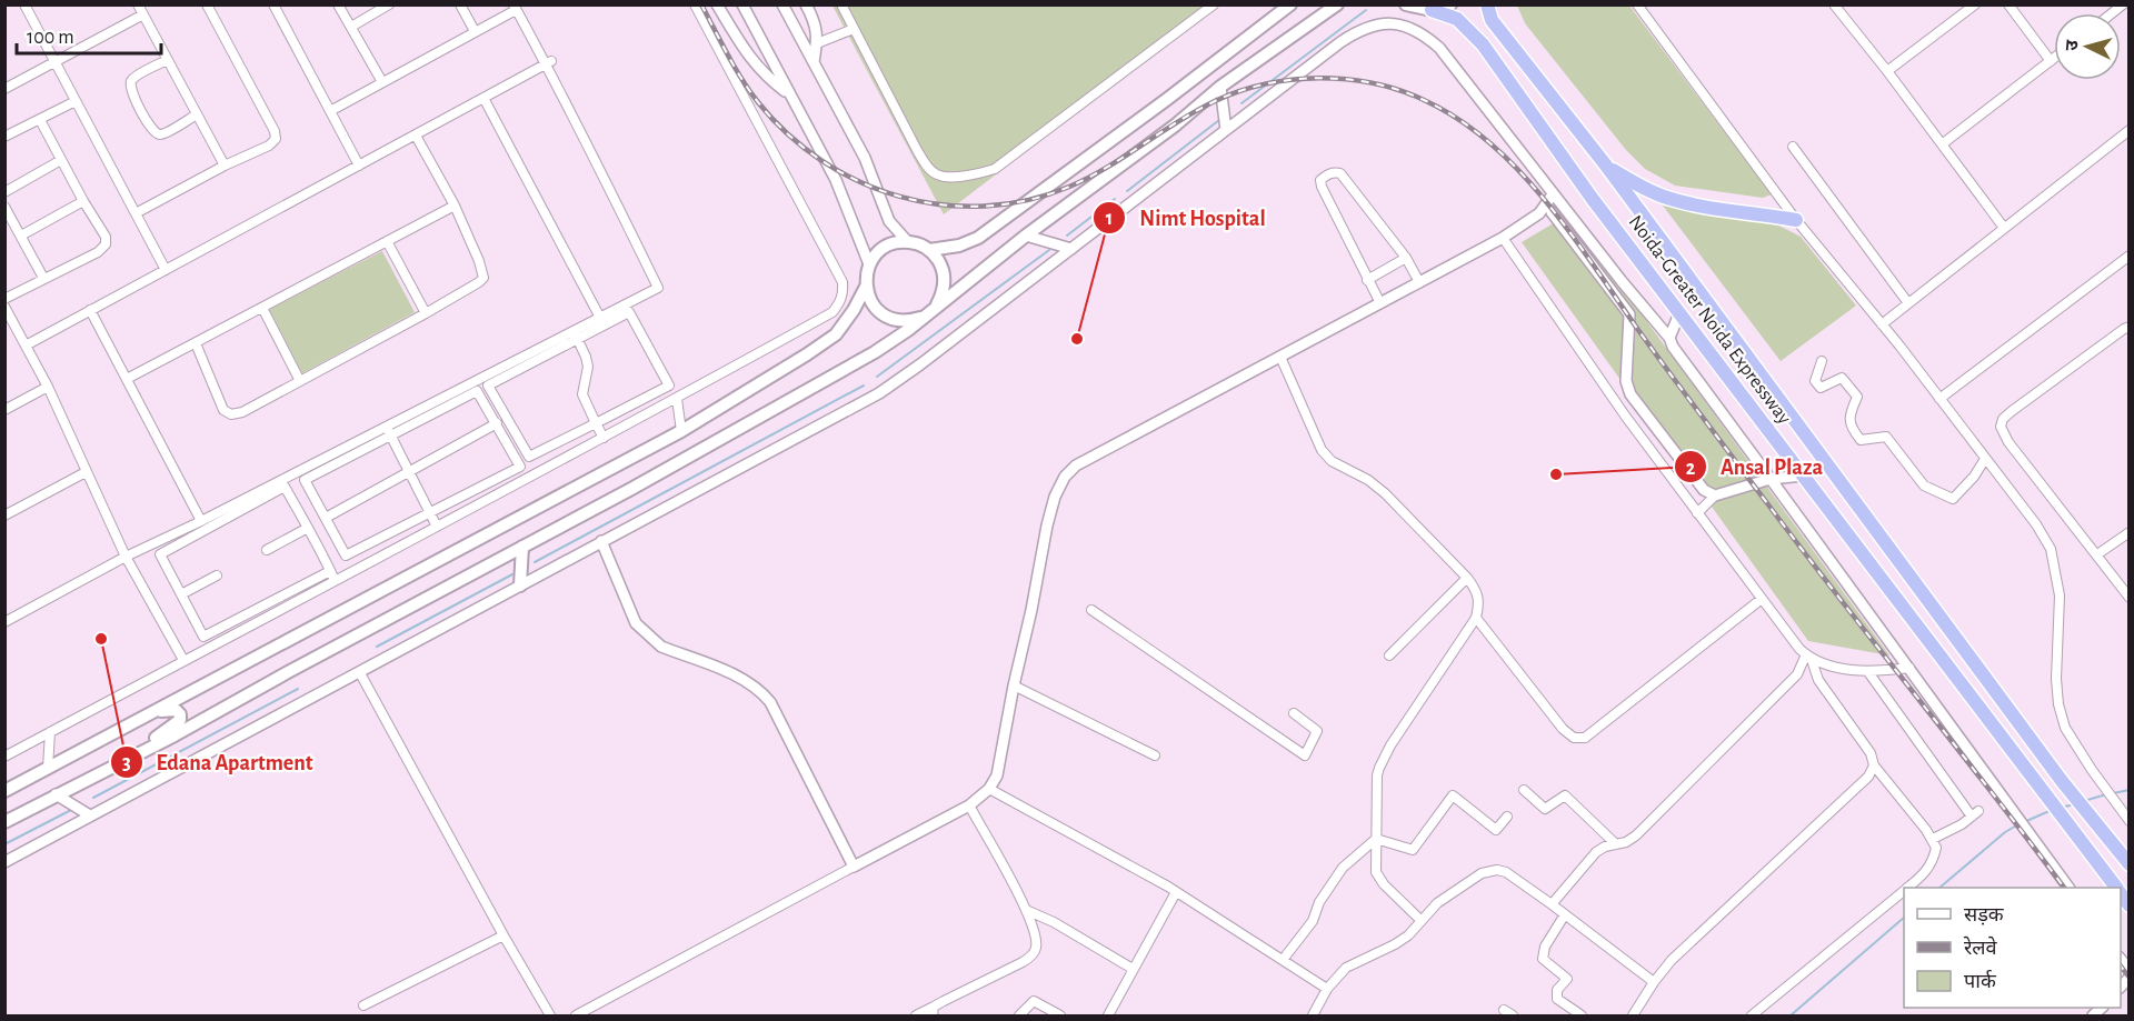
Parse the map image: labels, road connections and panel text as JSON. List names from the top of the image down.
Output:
{
  "streets": {
    "highway": ["Noida-Greater Noida Expressway"]
  },
  "places": ["Nimt Hospital", "Ansal Plaza", "Edana Apartment"],
  "legend": ["सड़क", "रेलवे", "पार्क"],
  "scale_bar": "100 m",
  "north": "left"
}
